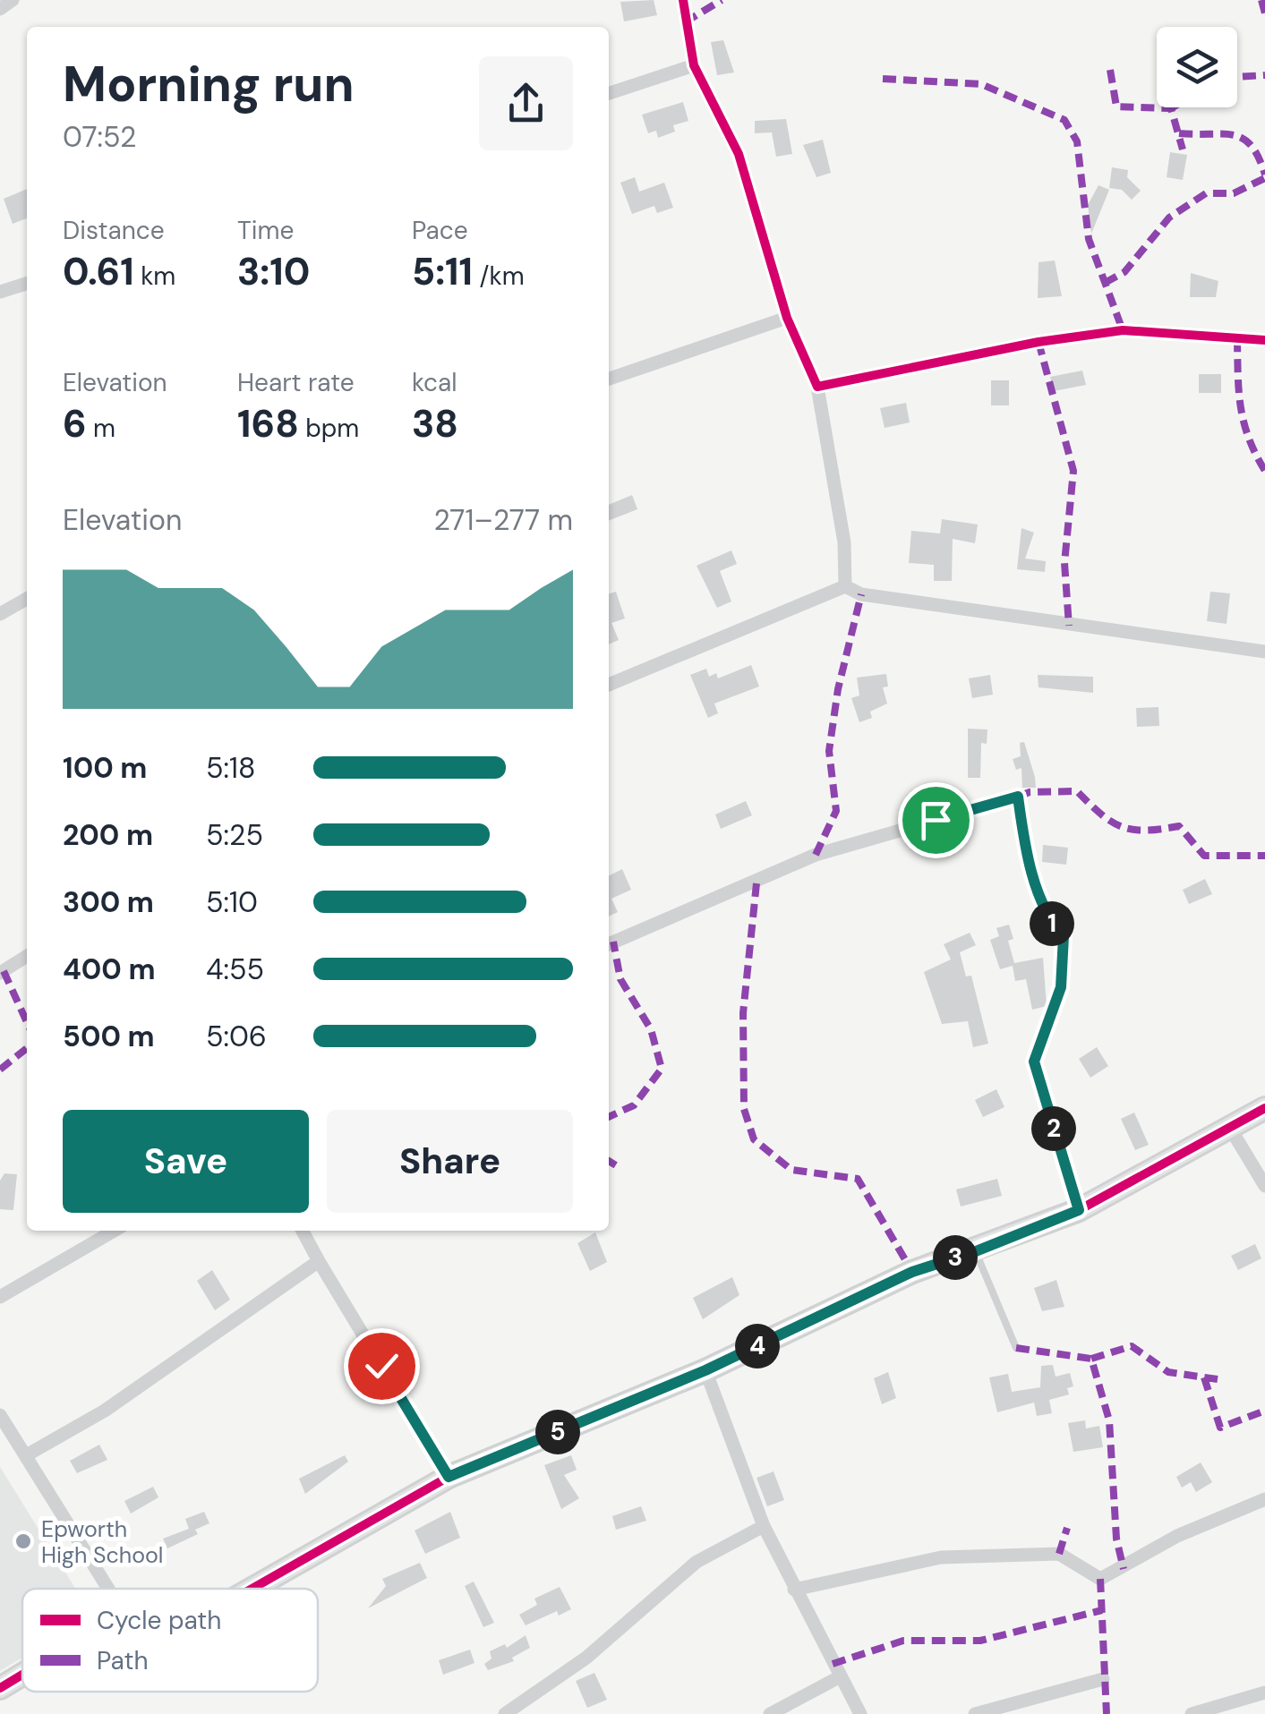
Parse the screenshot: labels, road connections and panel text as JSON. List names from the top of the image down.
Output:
{
  "places": ["Epworth High School"],
  "legend": ["Cycle path", "Path"],
  "page": {
    "heading": ["Morning run", "07:52"],
    "stats": [
      ["Distance", "0.61 km"],
      ["Time", "3:10"],
      ["Pace", "5:11 /km"],
      ["Elevation", "6 m"],
      ["Heart rate", "168 bpm"],
      ["kcal", "38"]
    ],
    "chart": ["Elevation", "271–277 m"],
    "list": [
      {
        "name": "100 m",
        "note": "5:18"
      },
      {
        "name": "200 m",
        "note": "5:25"
      },
      {
        "name": "300 m",
        "note": "5:10"
      },
      {
        "name": "400 m",
        "note": "4:55"
      },
      {
        "name": "500 m",
        "note": "5:06"
      }
    ],
    "pins": [
      "1",
      "2",
      "3",
      "4",
      "5"
    ],
    "buttons": ["Save", "Share"]
  }
}
